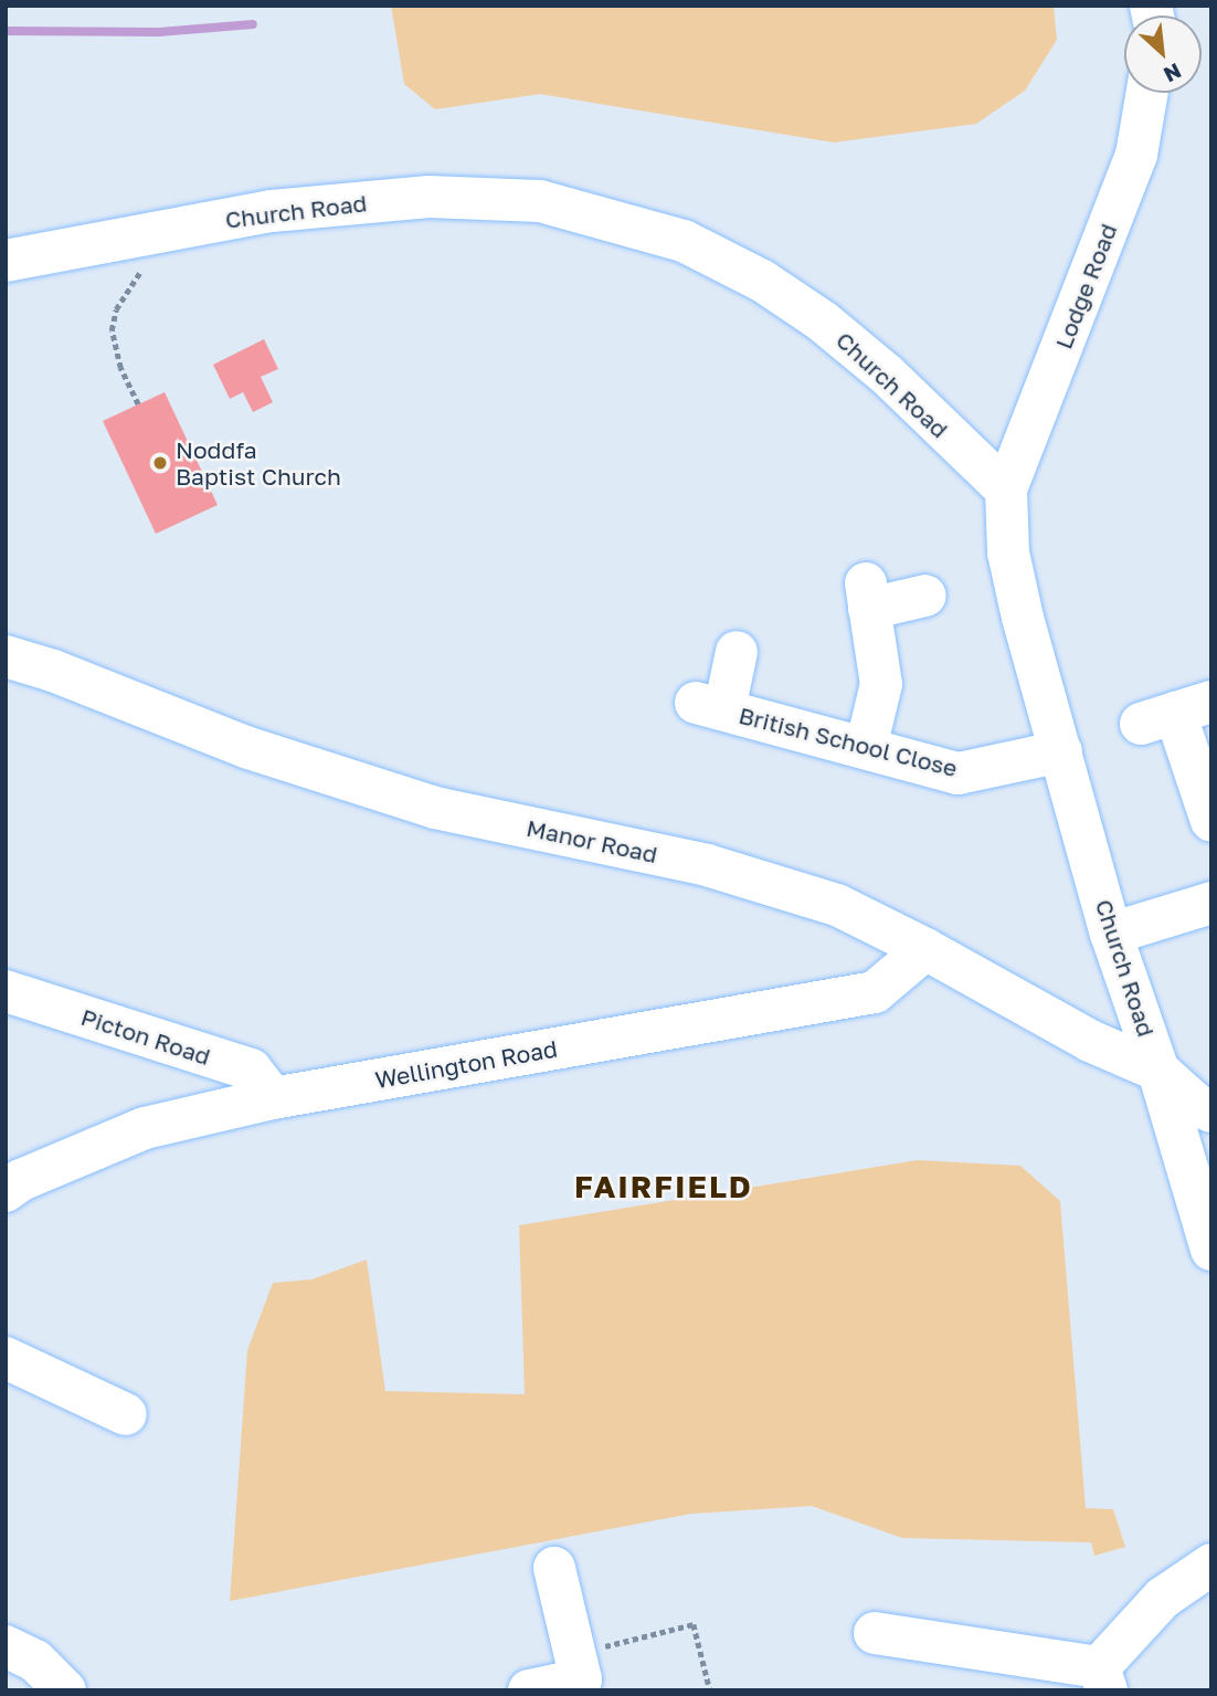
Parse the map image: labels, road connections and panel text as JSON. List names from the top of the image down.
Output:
{
  "streets": {
    "street": [
      "Church Road",
      "Lodge Road",
      "British School Close",
      "Manor Road",
      "Picton Road",
      "Wellington Road"
    ]
  },
  "crossings": [
    ["Church Road", "Lodge Road"],
    ["Church Road", "British School Close"],
    ["Church Road", "Manor Road"],
    ["Manor Road", "Wellington Road"],
    ["Picton Road", "Wellington Road"]
  ],
  "districts": ["FAIRFIELD"],
  "places": ["Noddfa Baptist Church"],
  "north": "bottom right"
}
